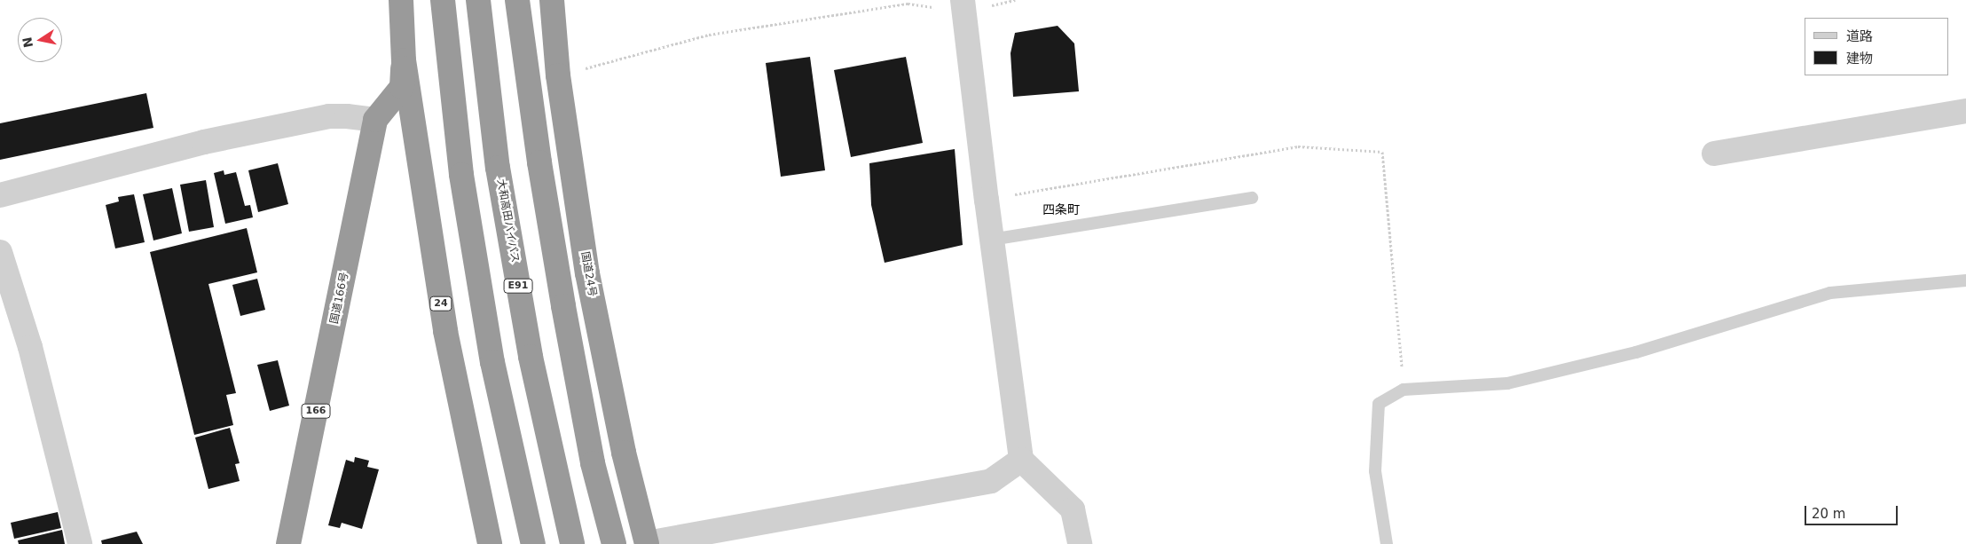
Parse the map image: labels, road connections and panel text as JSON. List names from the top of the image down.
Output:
{
  "streets": {
    "highway": [
      "大和高田バイパス",
      "国道24号",
      "E91",
      "国道166号",
      "24",
      "166"
    ]
  },
  "crossings": [
    ["国道166号", "24"]
  ],
  "districts": ["四条町"],
  "legend": ["道路", "建物"],
  "scale_bar": "20 m",
  "north": "left"
}
